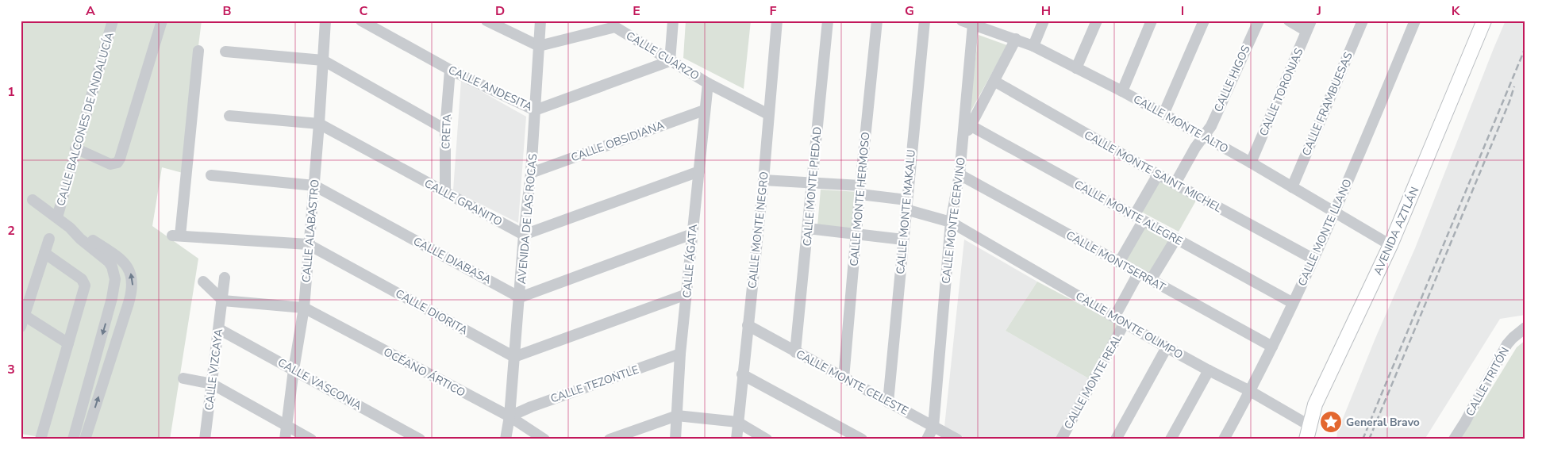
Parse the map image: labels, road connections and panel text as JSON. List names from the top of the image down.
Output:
{
  "streets": {
    "main road": ["AVENIDA AZTLÁN"],
    "street": [
      "CALLE CUARZO",
      "CALLE HIGOS",
      "CALLE ANDESITA",
      "CALLE TORONJAS",
      "CALLE FRAMBUESAS",
      "CALLE BALCONES DE ANDALUCÍA",
      "CALLE MONTE ALTO",
      "CRETA",
      "CALLE OBSIDIANA",
      "CALLE MONTE SAINT MICHEL",
      "CALLE MONTE PIEDAD",
      "CALLE MONTE HERMOSO",
      "CALLE GRANITO",
      "CALLE MONTE MAKALU",
      "CALLE MONTE ALEGRE",
      "AVENIDA DE LAS ROCAS",
      "CALLE MONTE CERVINO",
      "CALLE MONTE NEGRO",
      "CALLE ALABASTRO",
      "CALLE MONTE LLANO",
      "CALLE DIABASA",
      "CALLE ÁGATA",
      "CALLE MONTSERRAT",
      "CALLE DIORITA",
      "CALLE MONTE OLIMPO",
      "CALLE VIZCAYA",
      "OCÉANO ÁRTICO",
      "CALLE MONTE REAL",
      "CALLE TRITÓN",
      "CALLE MONTE CELESTE",
      "CALLE VASCONIA",
      "CALLE TEZONTLE"
    ]
  },
  "crossings": [
    ["CALLE CUARZO", "CALLE ANDESITA"],
    ["CALLE CUARZO", "AVENIDA DE LAS ROCAS"],
    ["CALLE CUARZO", "CALLE MONTE NEGRO"],
    ["CALLE CUARZO", "CALLE ÁGATA"],
    ["CALLE HIGOS", "CALLE MONTE ALTO"],
    ["CALLE ANDESITA", "CRETA"],
    ["CALLE ANDESITA", "AVENIDA DE LAS ROCAS"],
    ["CALLE TORONJAS", "CALLE MONTE ALTO"],
    ["CALLE FRAMBUESAS", "CALLE MONTE ALTO"],
    ["CALLE MONTE ALTO", "AVENIDA AZTLÁN"],
    ["CALLE MONTE ALTO", "CALLE MONTE LLANO"],
    ["CRETA", "CALLE GRANITO"],
    ["CALLE OBSIDIANA", "AVENIDA DE LAS ROCAS"],
    ["CALLE OBSIDIANA", "CALLE ÁGATA"],
    ["CALLE MONTE SAINT MICHEL", "CALLE MONTE LLANO"],
    ["CALLE MONTE PIEDAD", "CALLE MONTE OLIMPO"],
    ["CALLE MONTE PIEDAD", "CALLE MONTE CELESTE"],
    ["CALLE MONTE HERMOSO", "CALLE MONTE OLIMPO"],
    ["CALLE MONTE HERMOSO", "CALLE MONTE CELESTE"],
    ["CALLE GRANITO", "AVENIDA DE LAS ROCAS"],
    ["CALLE GRANITO", "CALLE ALABASTRO"],
    ["CALLE MONTE MAKALU", "CALLE MONTE OLIMPO"],
    ["CALLE MONTE MAKALU", "CALLE MONTE CELESTE"],
    ["CALLE MONTE ALEGRE", "CALLE MONTE CERVINO"],
    ["CALLE MONTE ALEGRE", "CALLE MONTE LLANO"],
    ["AVENIDA DE LAS ROCAS", "CALLE DIABASA"],
    ["AVENIDA DE LAS ROCAS", "CALLE DIORITA"],
    ["AVENIDA DE LAS ROCAS", "OCÉANO ÁRTICO"],
    ["AVENIDA DE LAS ROCAS", "CALLE TEZONTLE"],
    ["CALLE MONTE CERVINO", "CALLE MONTSERRAT"],
    ["CALLE MONTE CERVINO", "CALLE MONTE OLIMPO"],
    ["CALLE MONTE CERVINO", "CALLE MONTE CELESTE"],
    ["CALLE MONTE NEGRO", "CALLE MONTE OLIMPO"],
    ["CALLE MONTE NEGRO", "CALLE MONTE CELESTE"],
    ["CALLE ALABASTRO", "CALLE DIABASA"],
    ["CALLE ALABASTRO", "CALLE DIORITA"],
    ["CALLE ALABASTRO", "OCÉANO ÁRTICO"],
    ["CALLE ALABASTRO", "CALLE VASCONIA"],
    ["AVENIDA AZTLÁN", "CALLE MONTE OLIMPO"],
    ["CALLE MONTE LLANO", "CALLE MONTSERRAT"],
    ["CALLE MONTE LLANO", "CALLE MONTE OLIMPO"],
    ["CALLE ÁGATA", "CALLE TEZONTLE"],
    ["CALLE MONTSERRAT", "CALLE MONTE REAL"],
    ["CALLE MONTE OLIMPO", "CALLE MONTE REAL"],
    ["CALLE VIZCAYA", "CALLE VASCONIA"],
    ["OCÉANO ÁRTICO", "CALLE TEZONTLE"]
  ],
  "places": {
    "place": ["General Bravo"]
  },
  "grid": {
    "columns": [
      "A",
      "B",
      "C",
      "D",
      "E",
      "F",
      "G",
      "H",
      "I",
      "J",
      "K"
    ],
    "rows": ["1", "2", "3"]
  }
}
